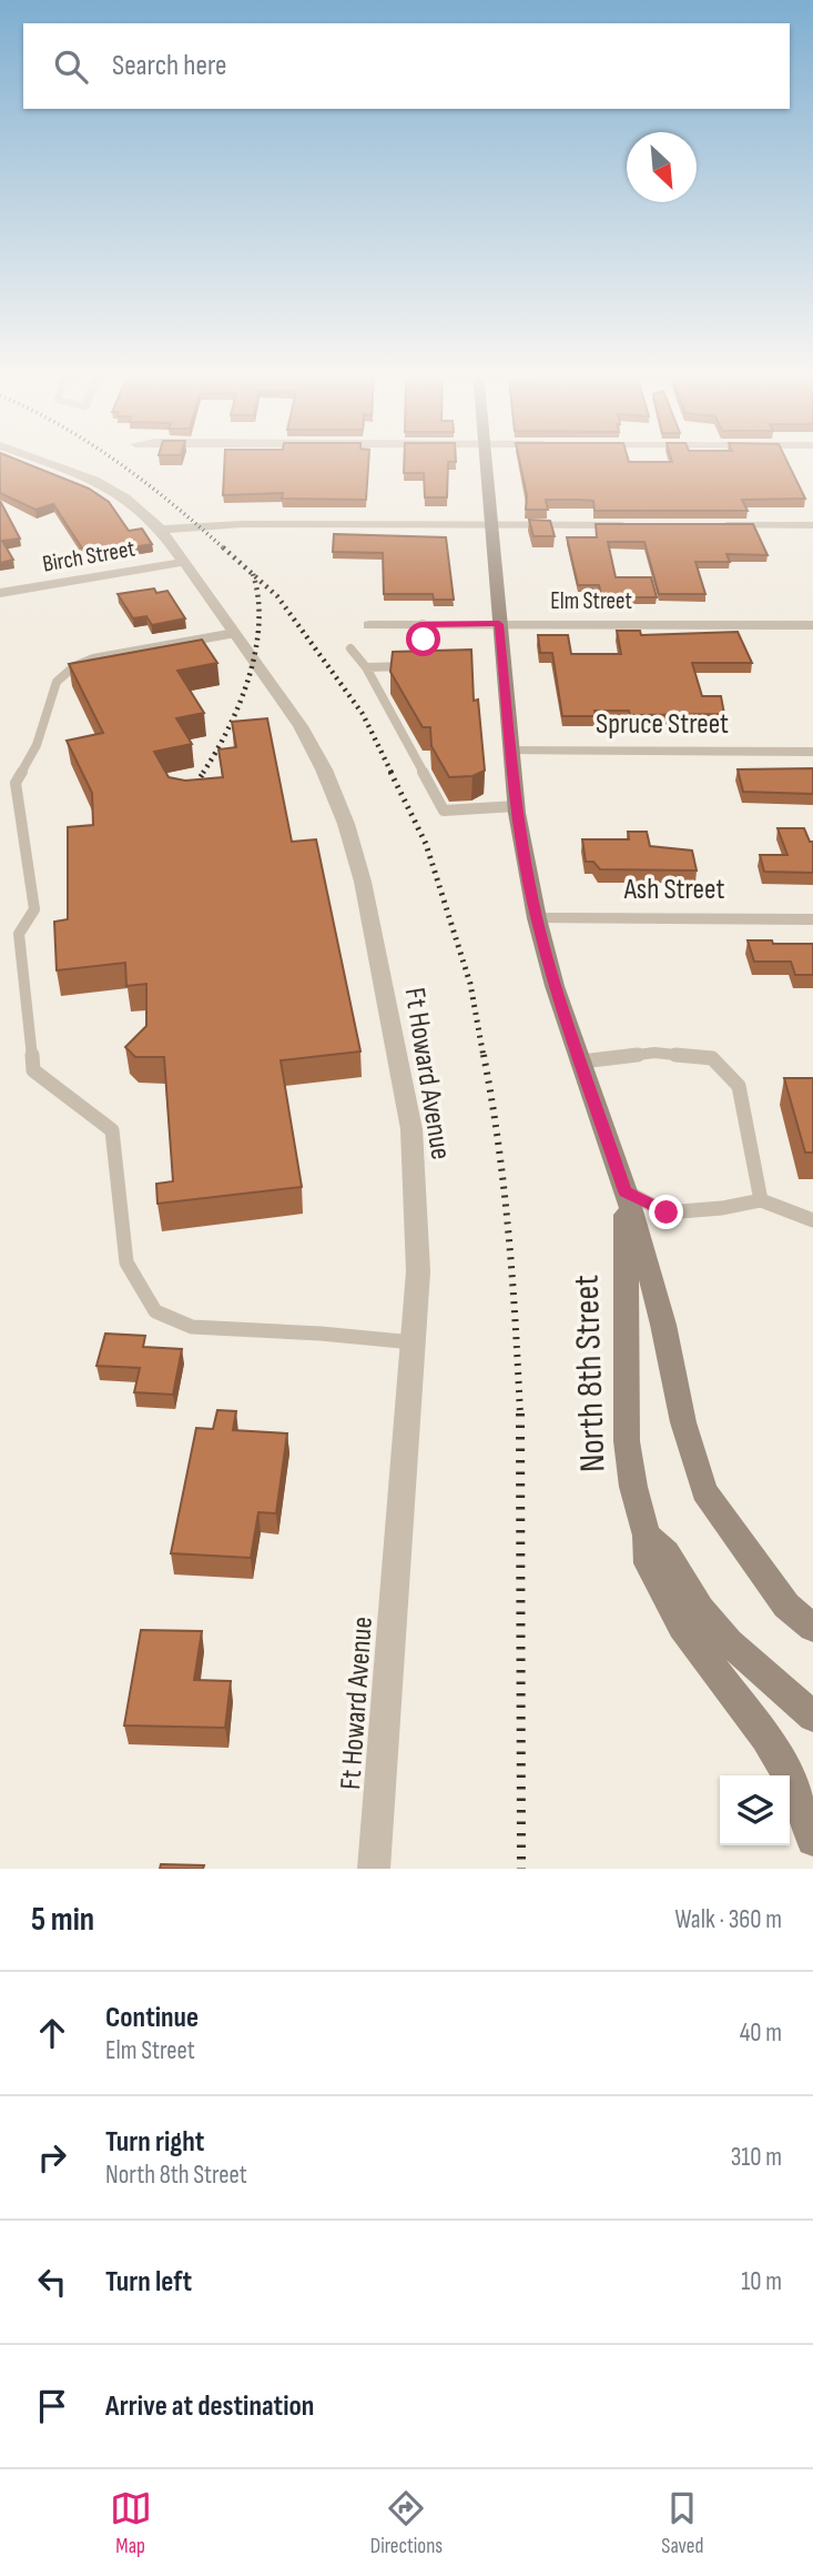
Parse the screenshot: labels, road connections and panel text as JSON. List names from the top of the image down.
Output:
{
  "streets": {
    "main road": ["North 8th Street"],
    "street": [
      "Birch Street",
      "Elm Street",
      "Spruce Street",
      "Ash Street",
      "Ft Howard Avenue"
    ]
  },
  "crossings": [
    ["Birch Street", "Ft Howard Avenue"],
    ["Elm Street", "North 8th Street"],
    ["Spruce Street", "North 8th Street"],
    ["Ash Street", "North 8th Street"]
  ],
  "north": "bottom right",
  "page": {
    "search": "Search here",
    "heading": ["5 min", "Walk · 360 m"],
    "list": [
      ["Continue", "Elm Street", "40 m"],
      ["Turn right", "North 8th Street", "310 m"],
      ["Turn left", "10 m"],
      "Arrive at destination"
    ],
    "nav": ["Map", "Directions", "Saved"]
  }
}
